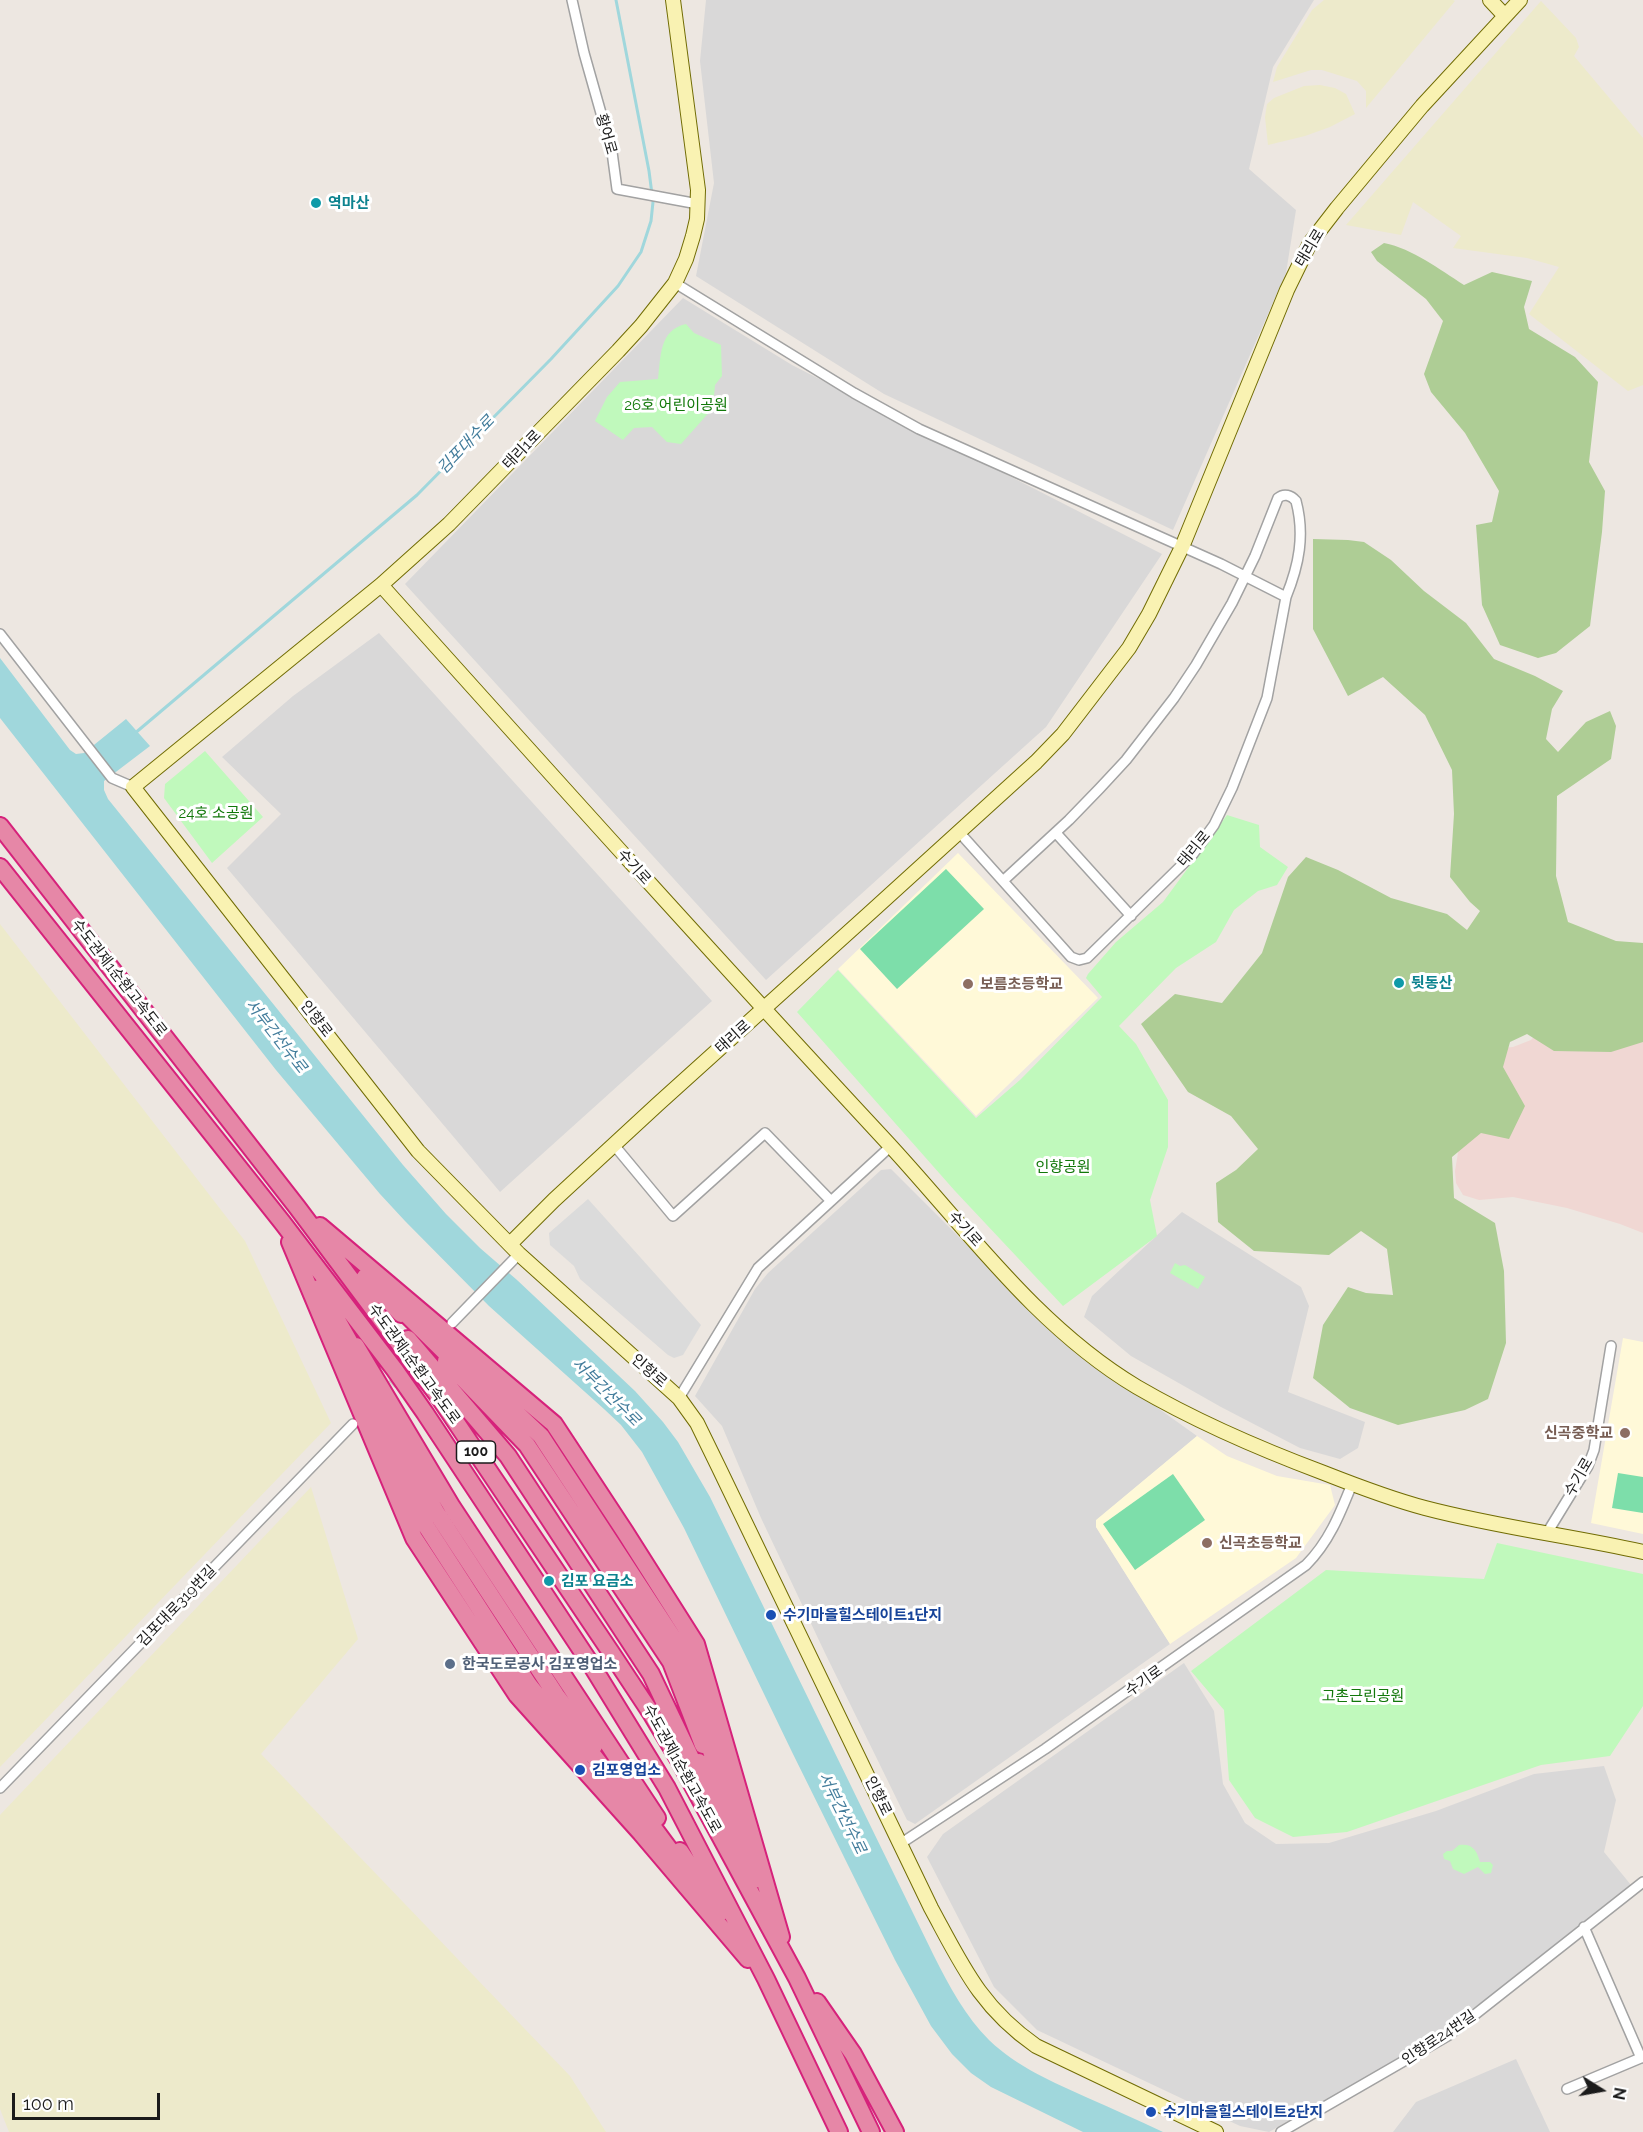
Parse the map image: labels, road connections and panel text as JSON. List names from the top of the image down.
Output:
{
  "streets": {
    "highway": ["수도권제1순환고속도로", "100"],
    "street": [
      "황어로",
      "태리로",
      "태리1로",
      "수기로",
      "인향로",
      "김포대로319번길",
      "인향로24번길"
    ]
  },
  "crossings": [
    ["황어로", "태리1로"],
    ["태리로", "수기로"],
    ["태리로", "인향로"],
    ["태리1로", "수기로"],
    ["태리1로", "인향로"],
    ["수기로", "인향로"]
  ],
  "water": ["김포대수로", "서부간선수로"],
  "parks": [
    "26호 어린이공원",
    "24호 소공원",
    "인향공원",
    "고촌근린공원"
  ],
  "places": [
    "역마산",
    "뒷동산",
    "보름초등학교",
    "신곡중학교",
    "신곡초등학교",
    "김포 요금소",
    "수기마을힐스테이트1단지",
    "한국도로공사 김포영업소",
    "김포영업소",
    "수기마을힐스테이트2단지"
  ],
  "scale_bar": "100 m",
  "north": "right"
}
